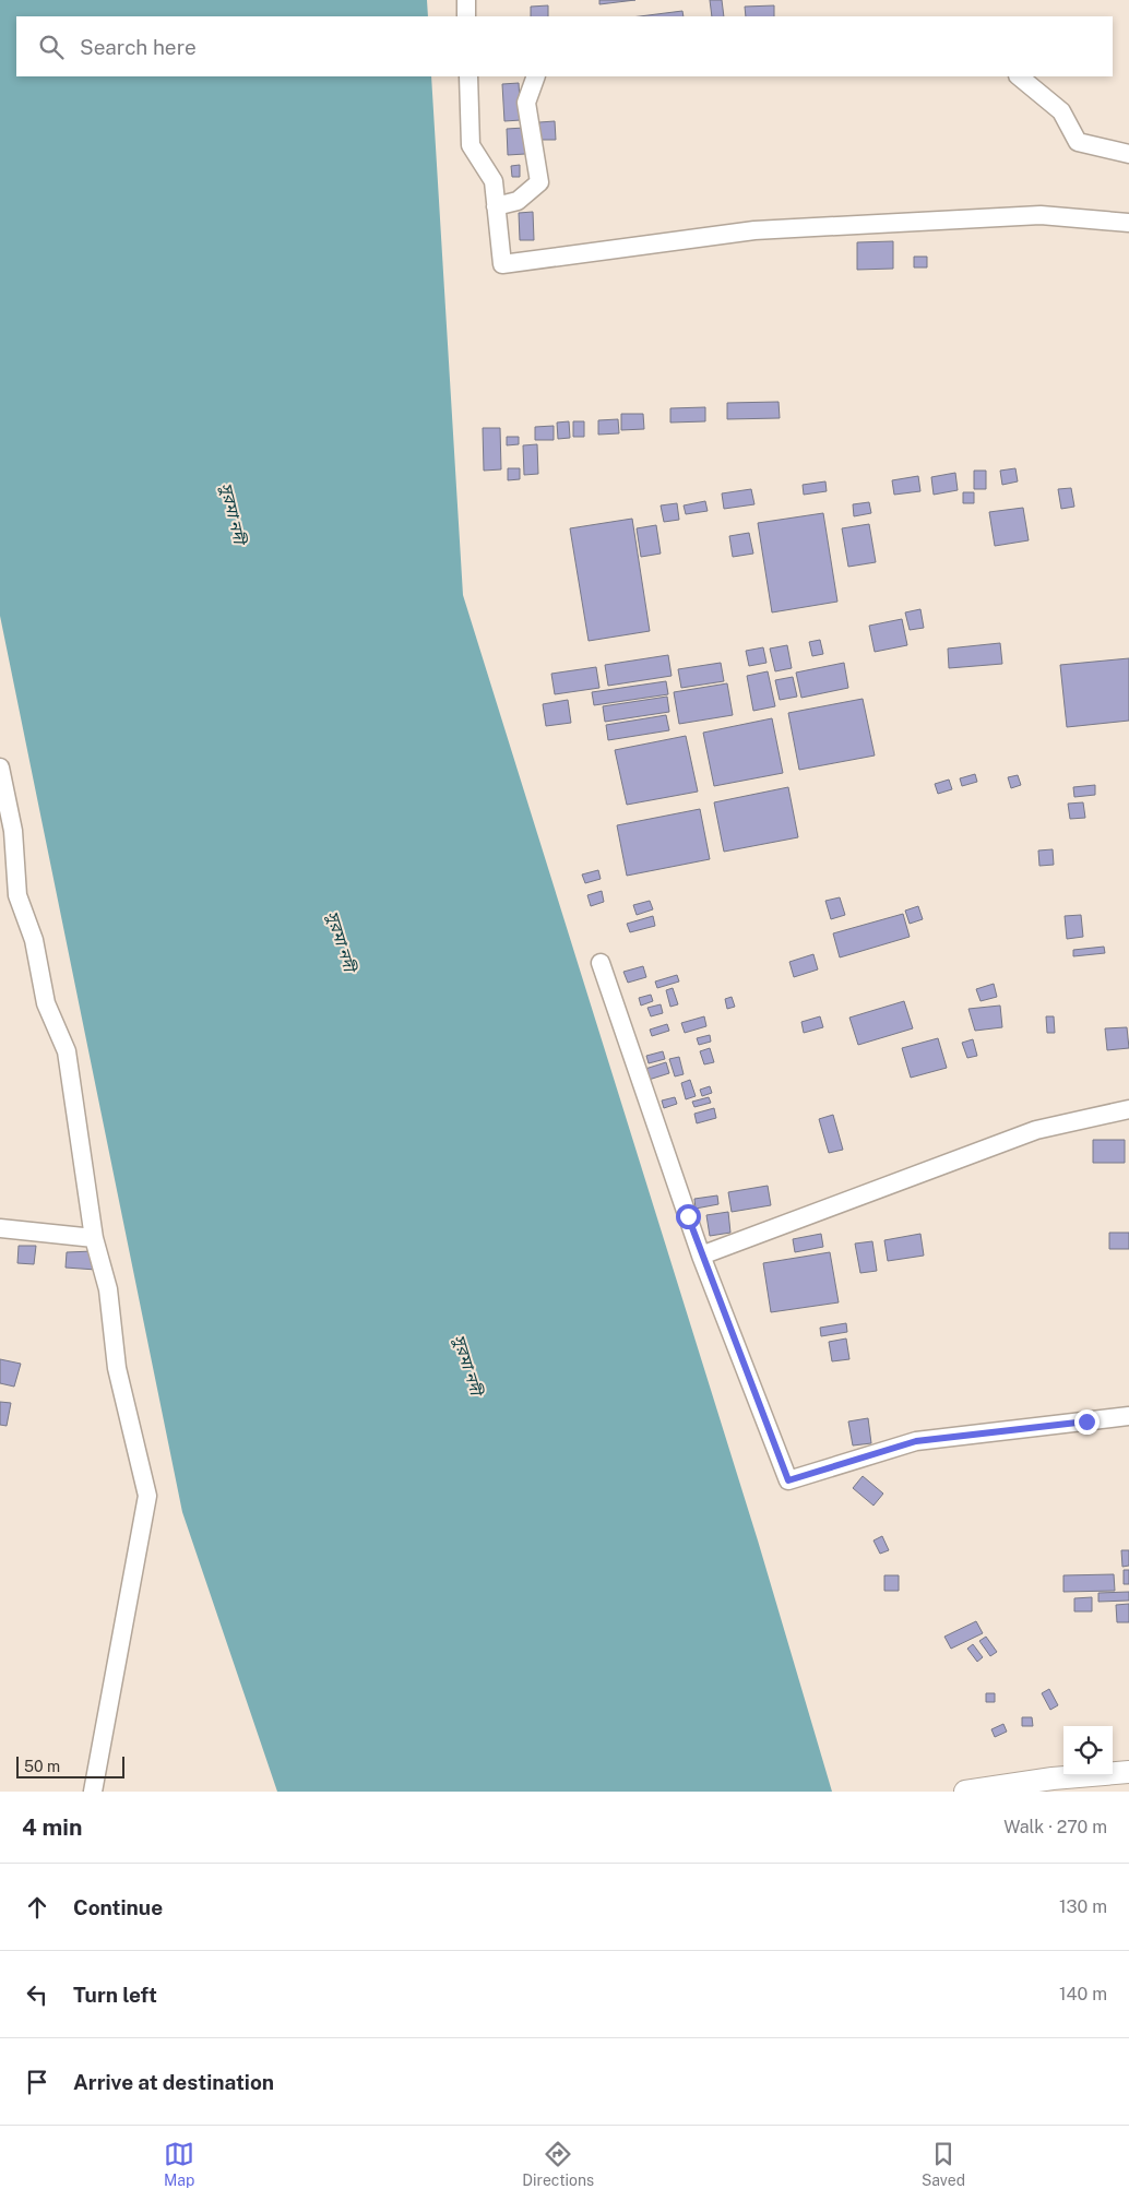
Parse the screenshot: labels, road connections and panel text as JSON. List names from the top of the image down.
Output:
{
  "water": ["সুরমা নদী"],
  "scale_bar": "50 m",
  "page": {
    "search": "Search here",
    "scale": "50 m",
    "heading": ["4 min", "Walk · 270 m"],
    "list": [
      ["Continue", "130 m"],
      ["Turn left", "140 m"],
      "Arrive at destination"
    ],
    "nav": ["Map", "Directions", "Saved"]
  }
}
